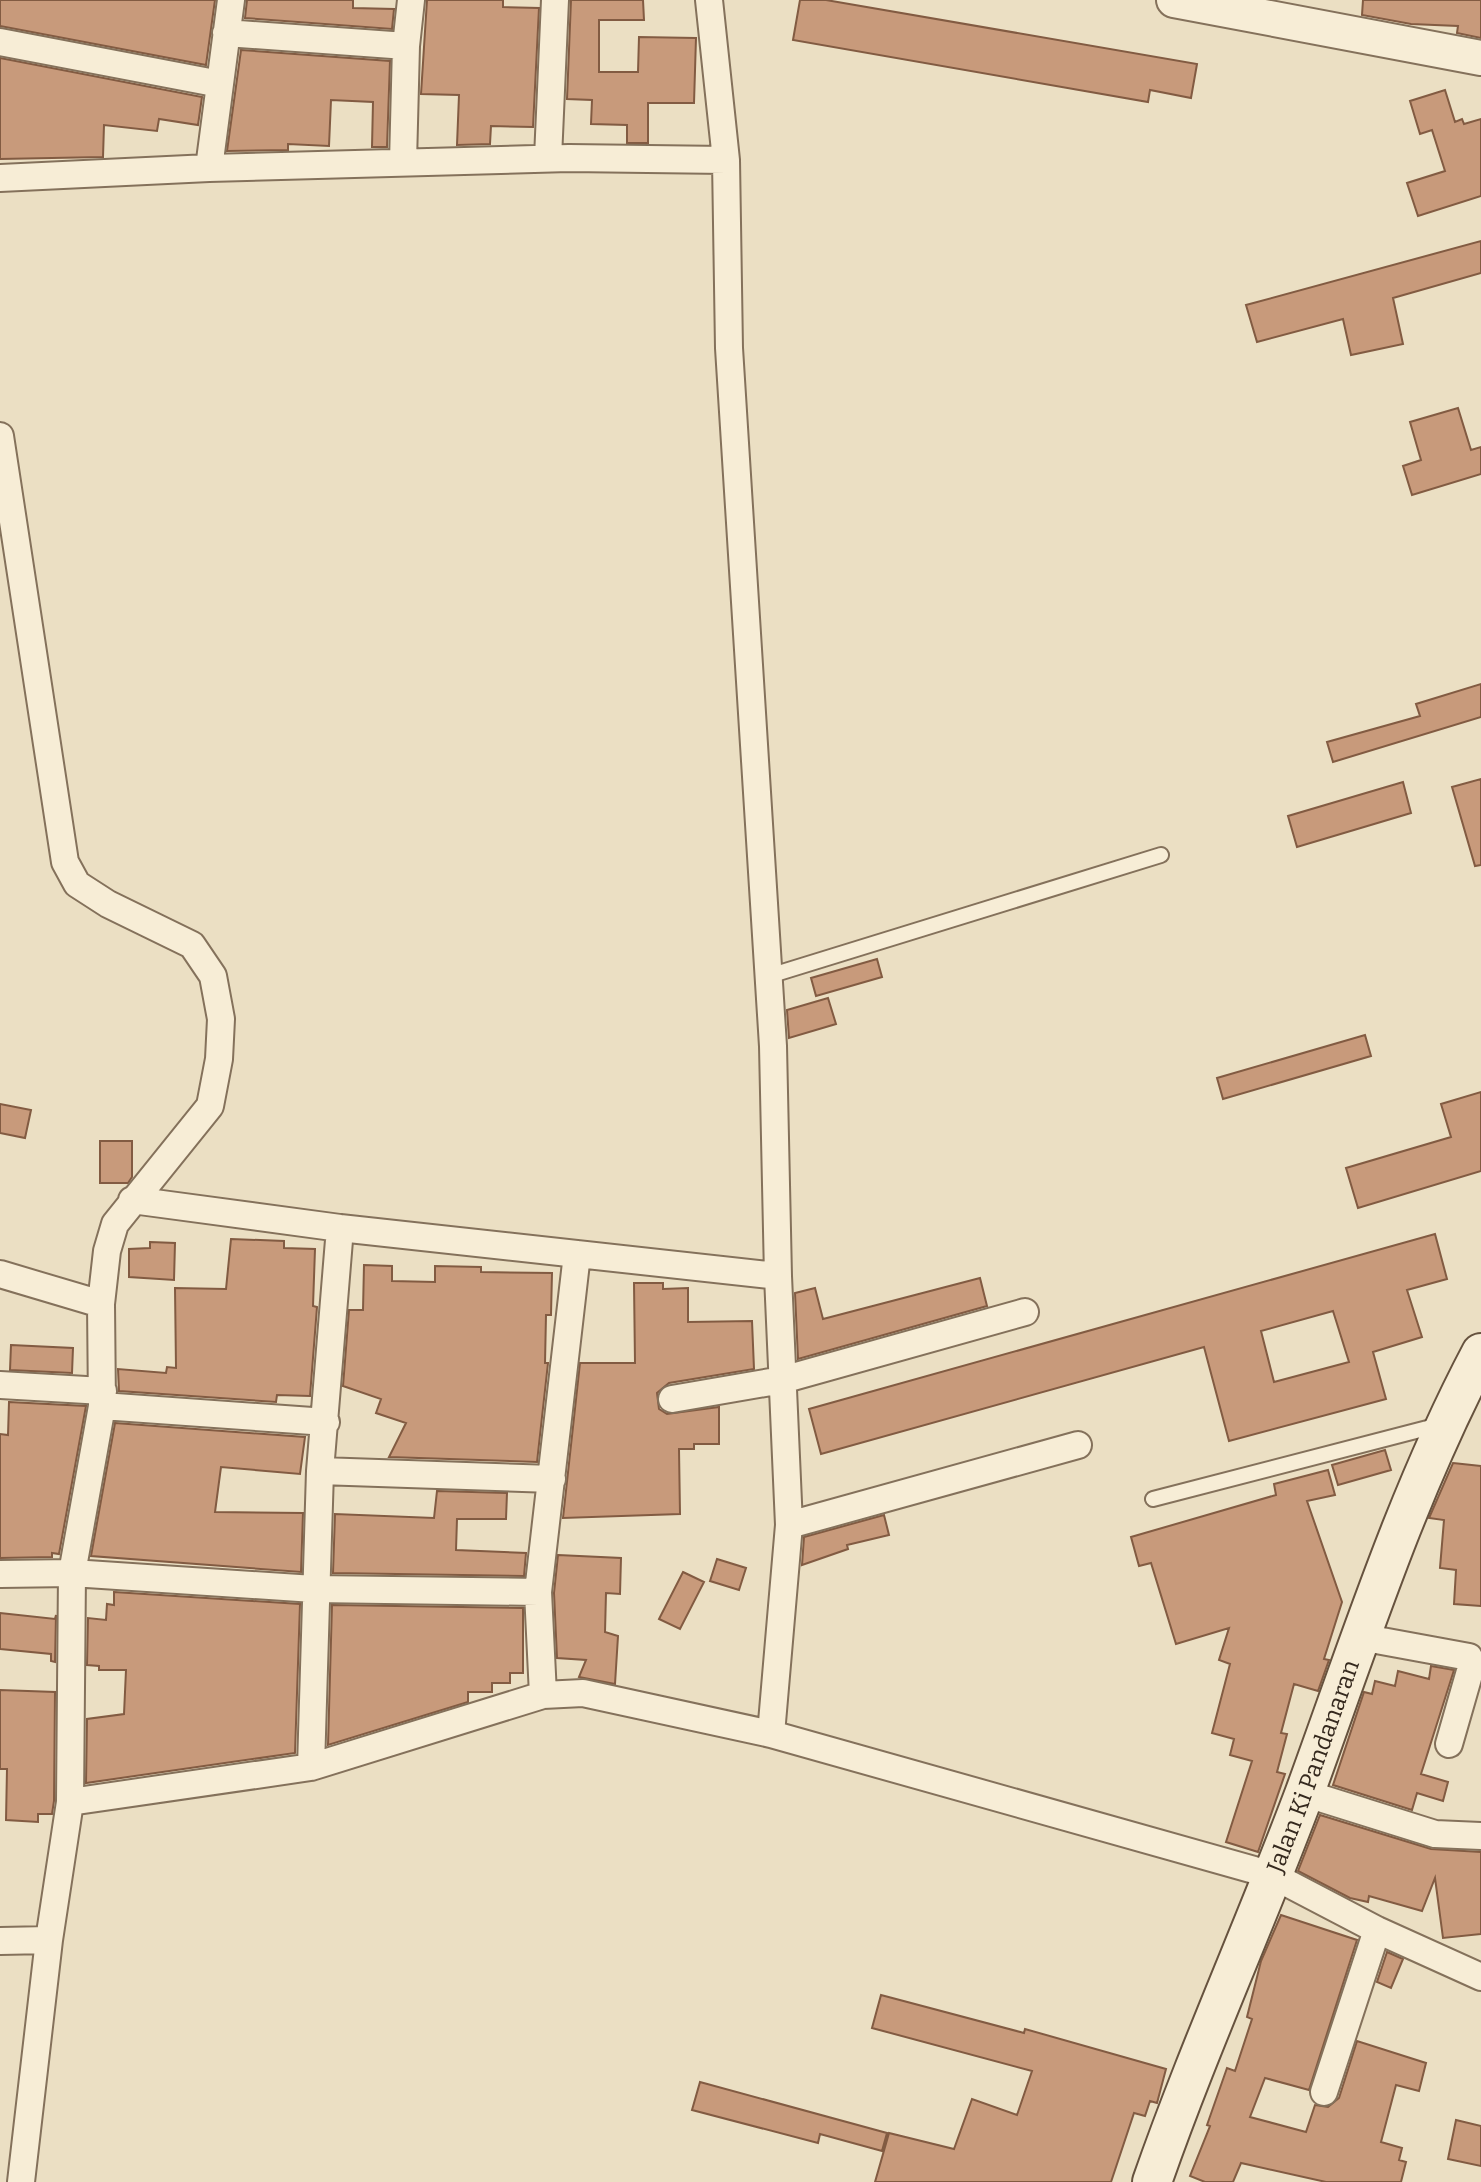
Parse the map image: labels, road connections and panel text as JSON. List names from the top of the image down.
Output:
{
  "streets": {
    "main road": ["Jalan Ki Pandanaran"]
  }
}
